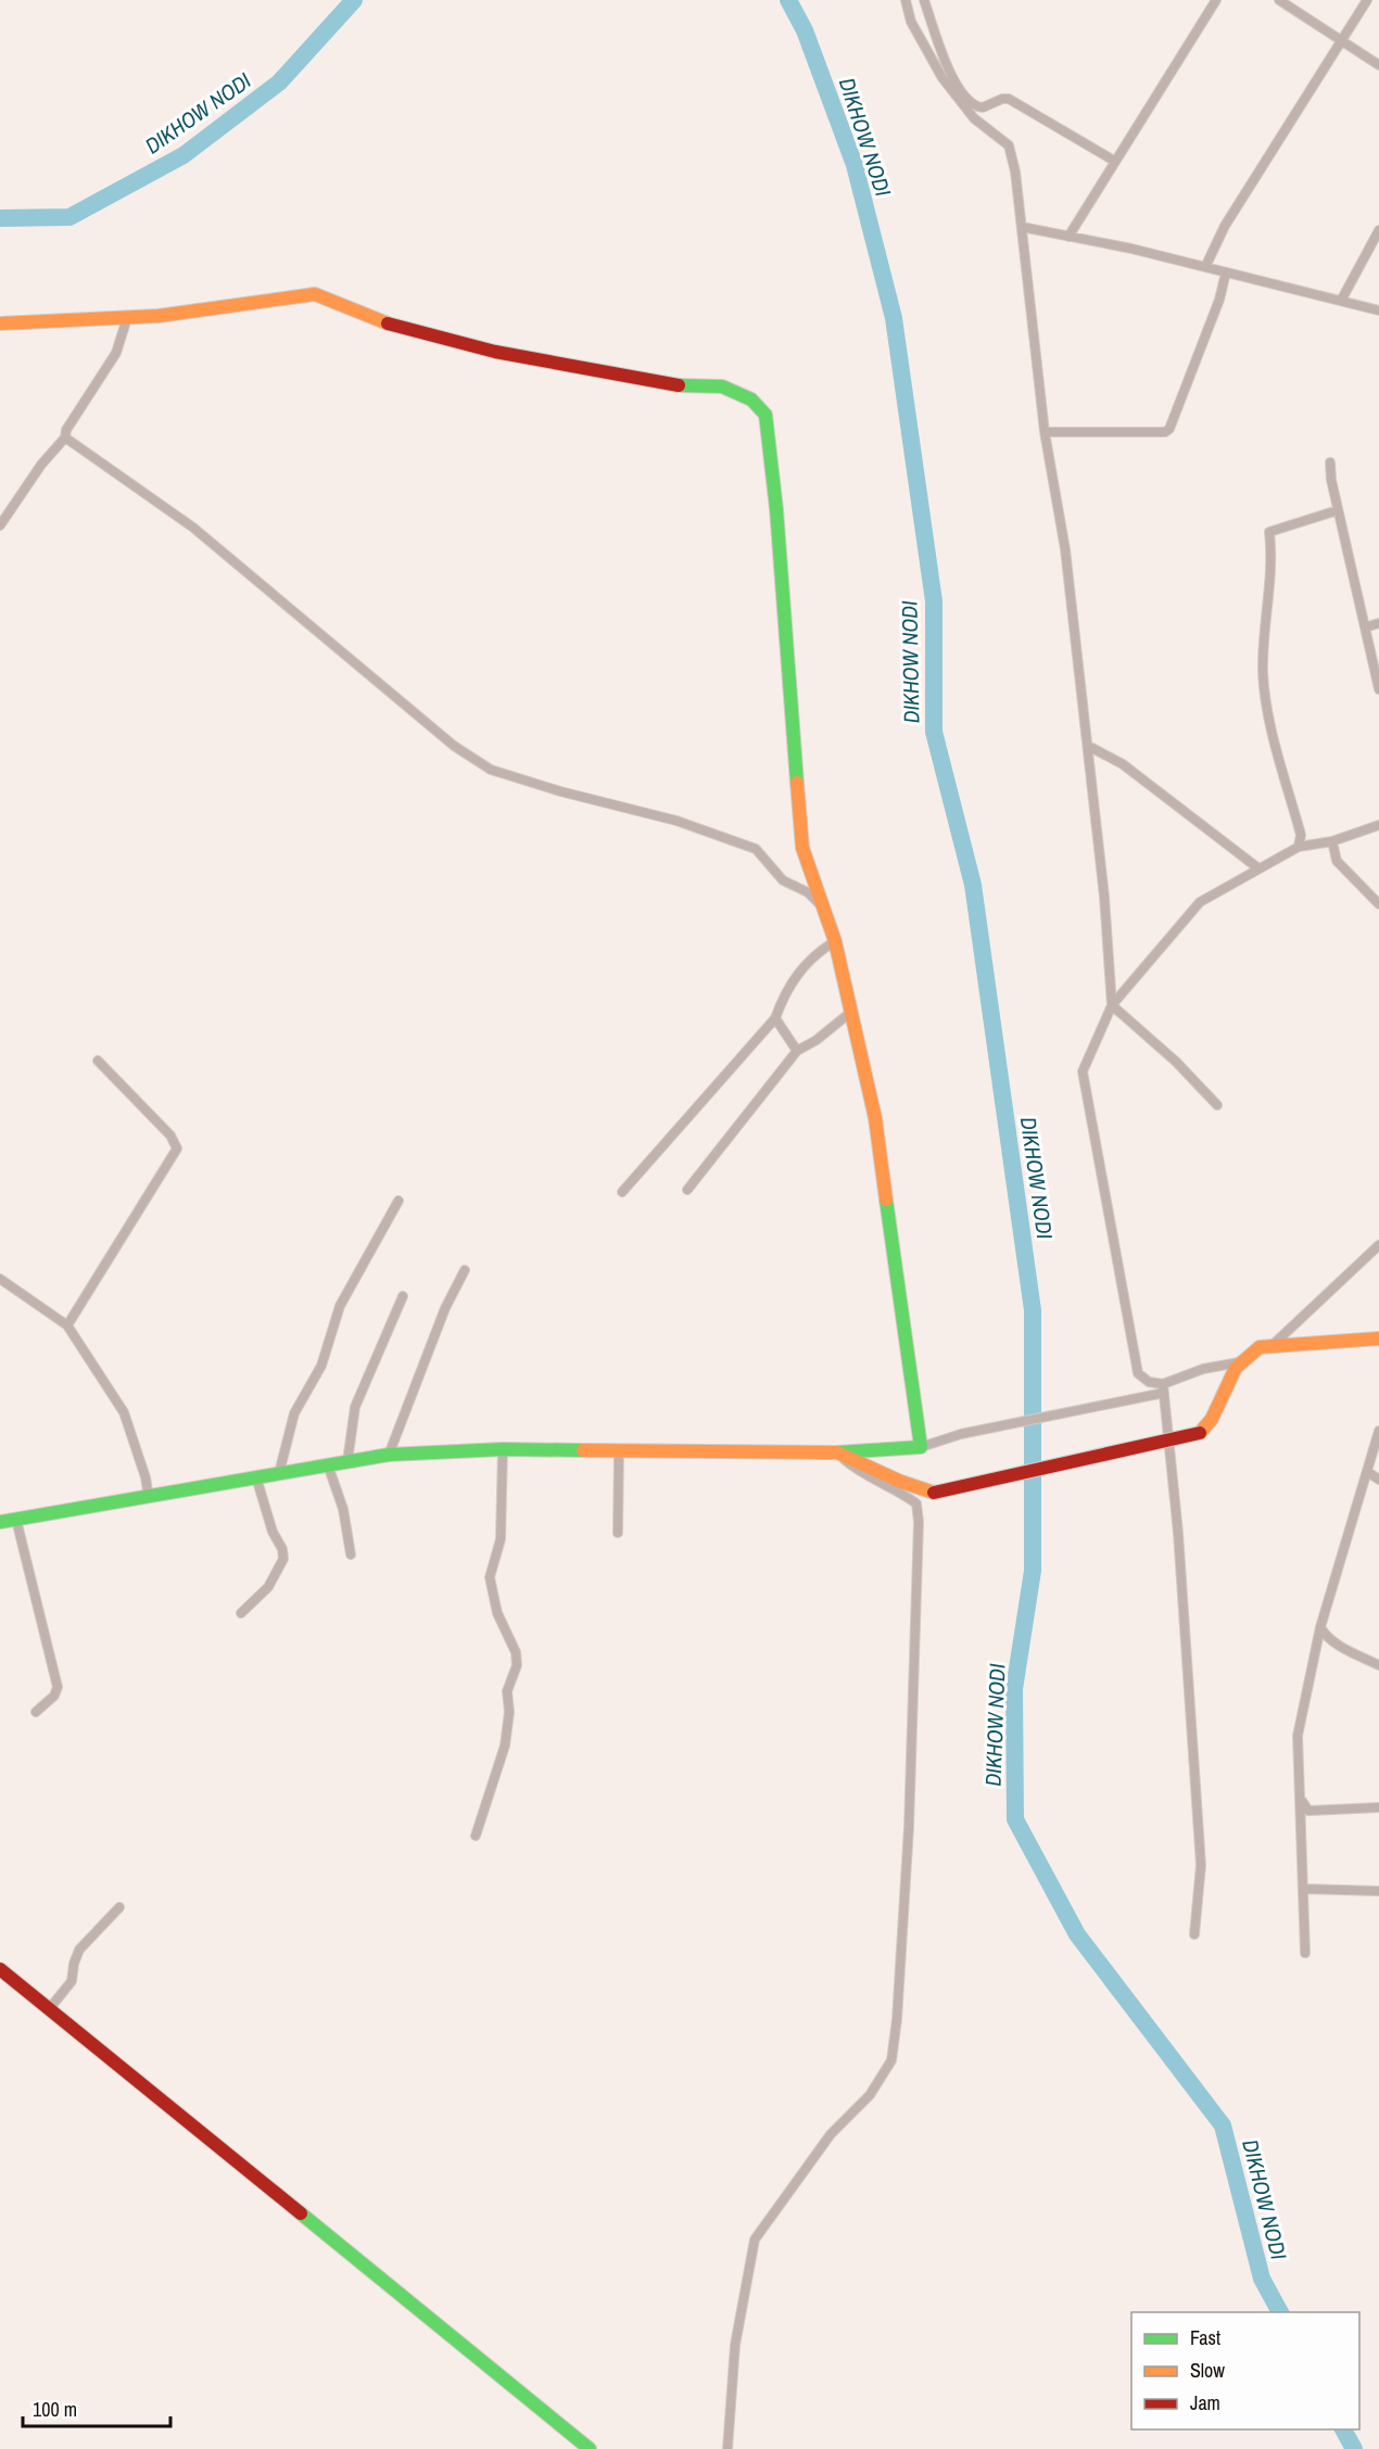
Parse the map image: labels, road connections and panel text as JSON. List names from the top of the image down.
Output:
{
  "water": ["DIKHOW NODI"],
  "legend": ["Fast", "Slow", "Jam"],
  "scale_bar": "100 m"
}
